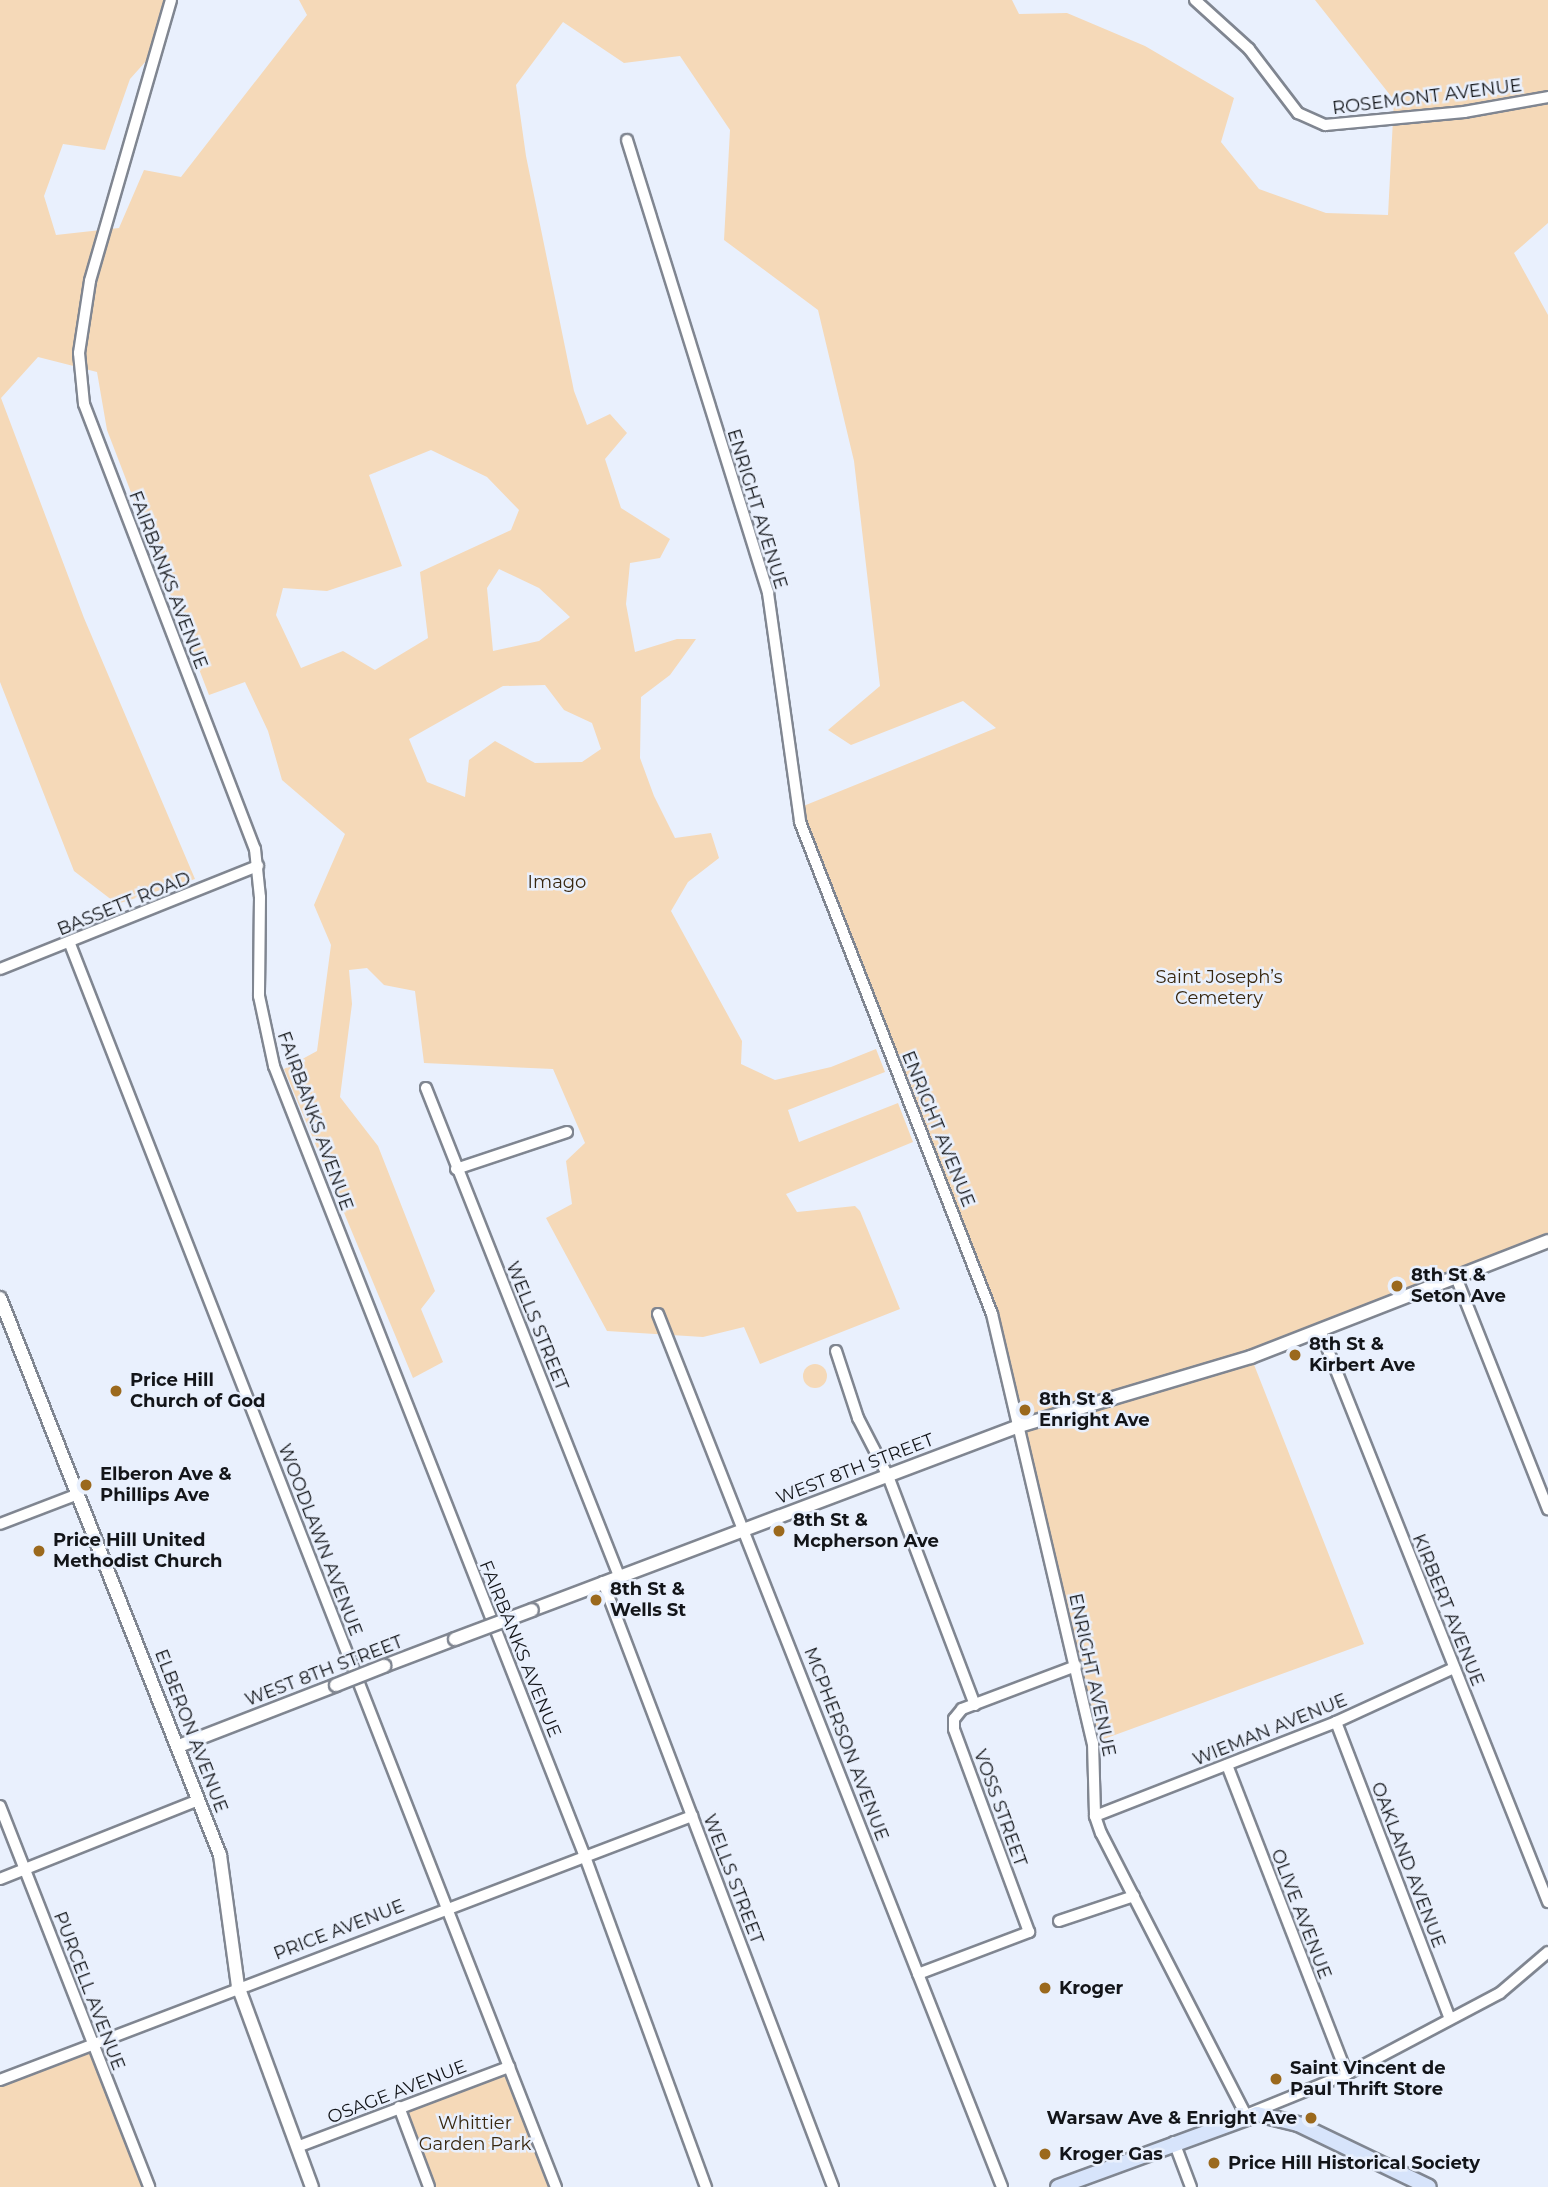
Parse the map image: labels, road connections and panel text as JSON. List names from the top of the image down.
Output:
{
  "streets": {
    "street": [
      "ROSEMONT AVENUE",
      "ENRIGHT AVENUE",
      "FAIRBANKS AVENUE",
      "BASSETT ROAD",
      "WELLS STREET",
      "WEST 8TH STREET",
      "WOODLAWN AVENUE",
      "KIRBERT AVENUE",
      "WIEMAN AVENUE",
      "ELBERON AVENUE",
      "MCPHERSON AVENUE",
      "VOSS STREET",
      "OAKLAND AVENUE",
      "OLIVE AVENUE",
      "PRICE AVENUE",
      "PURCELL AVENUE",
      "OSAGE AVENUE"
    ]
  },
  "crossings": [
    ["ENRIGHT AVENUE", "WEST 8TH STREET"],
    ["ENRIGHT AVENUE", "WIEMAN AVENUE"],
    ["FAIRBANKS AVENUE", "BASSETT ROAD"],
    ["FAIRBANKS AVENUE", "PRICE AVENUE"],
    ["BASSETT ROAD", "WOODLAWN AVENUE"],
    ["WELLS STREET", "WEST 8TH STREET"],
    ["WELLS STREET", "PRICE AVENUE"],
    ["WEST 8TH STREET", "KIRBERT AVENUE"],
    ["WEST 8TH STREET", "ELBERON AVENUE"],
    ["WEST 8TH STREET", "MCPHERSON AVENUE"],
    ["WOODLAWN AVENUE", "PRICE AVENUE"],
    ["WOODLAWN AVENUE", "OSAGE AVENUE"],
    ["KIRBERT AVENUE", "WIEMAN AVENUE"],
    ["WIEMAN AVENUE", "OAKLAND AVENUE"],
    ["WIEMAN AVENUE", "OLIVE AVENUE"],
    ["ELBERON AVENUE", "PRICE AVENUE"],
    ["ELBERON AVENUE", "OSAGE AVENUE"],
    ["MCPHERSON AVENUE", "VOSS STREET"],
    ["PRICE AVENUE", "PURCELL AVENUE"]
  ],
  "parks": ["Imago", "Saint Joseph’s Cemetery", "Whittier Garden Park"],
  "places": [
    "8th St & Seton Ave",
    "8th St & Kirbert Ave",
    "Price Hill Church of God",
    "8th St & Enright Ave",
    "Elberon Ave & Phillips Ave",
    "8th St & Mcpherson Ave",
    "Price Hill United Methodist Church",
    "8th St & Wells St",
    "Kroger",
    "Saint Vincent de Paul Thrift Store",
    "Warsaw Ave & Enright Ave",
    "Kroger Gas",
    "Price Hill Historical Society"
  ]
}
